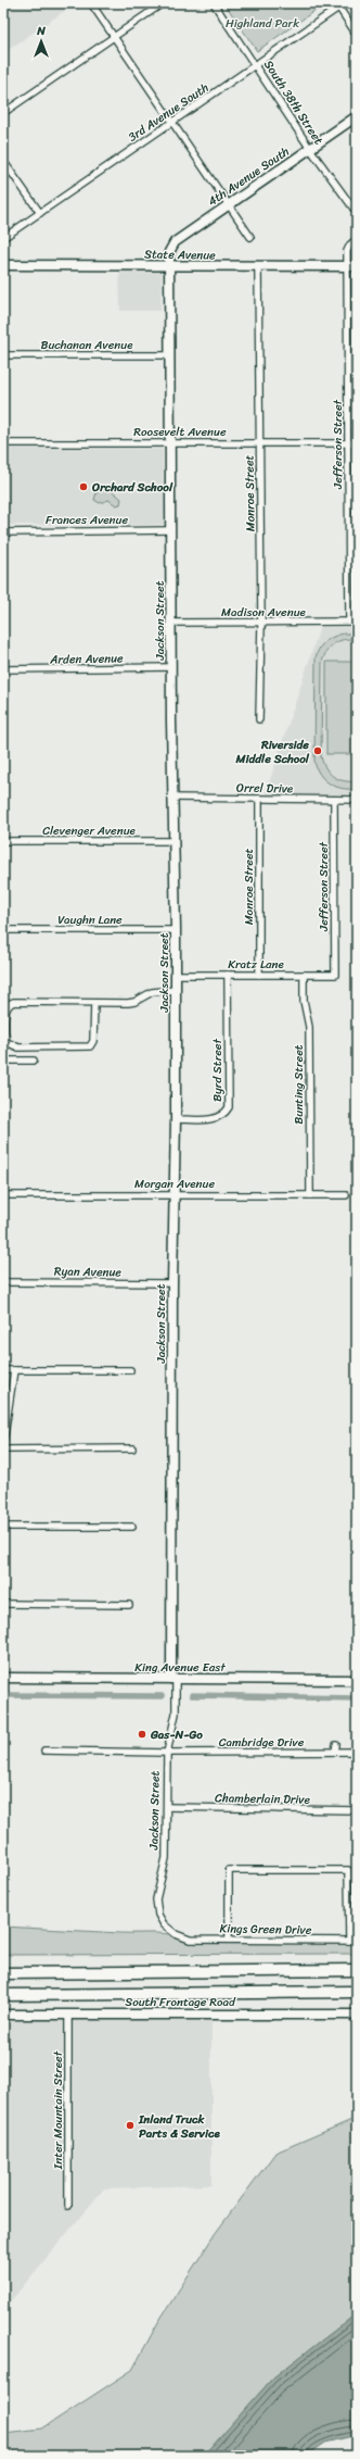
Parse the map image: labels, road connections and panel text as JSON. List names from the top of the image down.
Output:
{
  "streets": {
    "street": [
      "South 38th Street",
      "3rd Avenue South",
      "4th Avenue South",
      "State Avenue",
      "Buchanan Avenue",
      "Roosevelt Avenue",
      "Jefferson Street",
      "Monroe Street",
      "Frances Avenue",
      "Madison Avenue",
      "Jackson Street",
      "Arden Avenue",
      "Orrel Drive",
      "Clevenger Avenue",
      "Vaughn Lane",
      "Kratz Lane",
      "Byrd Street",
      "Bunting Street",
      "Morgan Avenue",
      "Ryan Avenue",
      "King Avenue East",
      "Cambridge Drive",
      "Chamberlain Drive",
      "Kings Green Drive",
      "South Frontage Road",
      "Inter Mountain Street"
    ]
  },
  "crossings": [
    ["South 38th Street", "3rd Avenue South"],
    ["South 38th Street", "4th Avenue South"],
    ["4th Avenue South", "State Avenue"],
    ["4th Avenue South", "Jackson Street"],
    ["State Avenue", "Jefferson Street"],
    ["State Avenue", "Monroe Street"],
    ["State Avenue", "Jackson Street"],
    ["Buchanan Avenue", "Jackson Street"],
    ["Roosevelt Avenue", "Jefferson Street"],
    ["Roosevelt Avenue", "Monroe Street"],
    ["Roosevelt Avenue", "Jackson Street"],
    ["Jefferson Street", "Madison Avenue"],
    ["Jefferson Street", "Orrel Drive"],
    ["Jefferson Street", "Kratz Lane"],
    ["Monroe Street", "Madison Avenue"],
    ["Monroe Street", "Orrel Drive"],
    ["Monroe Street", "Kratz Lane"],
    ["Frances Avenue", "Jackson Street"],
    ["Madison Avenue", "Jackson Street"],
    ["Jackson Street", "Arden Avenue"],
    ["Jackson Street", "Orrel Drive"],
    ["Jackson Street", "Clevenger Avenue"],
    ["Jackson Street", "Vaughn Lane"],
    ["Jackson Street", "Kratz Lane"],
    ["Jackson Street", "Byrd Street"],
    ["Jackson Street", "Morgan Avenue"],
    ["Jackson Street", "Ryan Avenue"],
    ["Jackson Street", "King Avenue East"],
    ["Jackson Street", "Cambridge Drive"],
    ["Jackson Street", "Chamberlain Drive"],
    ["Jackson Street", "Kings Green Drive"],
    ["Kratz Lane", "Byrd Street"],
    ["Kratz Lane", "Bunting Street"],
    ["Bunting Street", "Morgan Avenue"],
    ["South Frontage Road", "Inter Mountain Street"]
  ],
  "parks": ["Highland Park"],
  "places": [
    "Orchard School",
    "Riverside Middle School",
    "Gas-N-Go",
    "Inland Truck Parts & Service"
  ],
  "north": "top"
}
